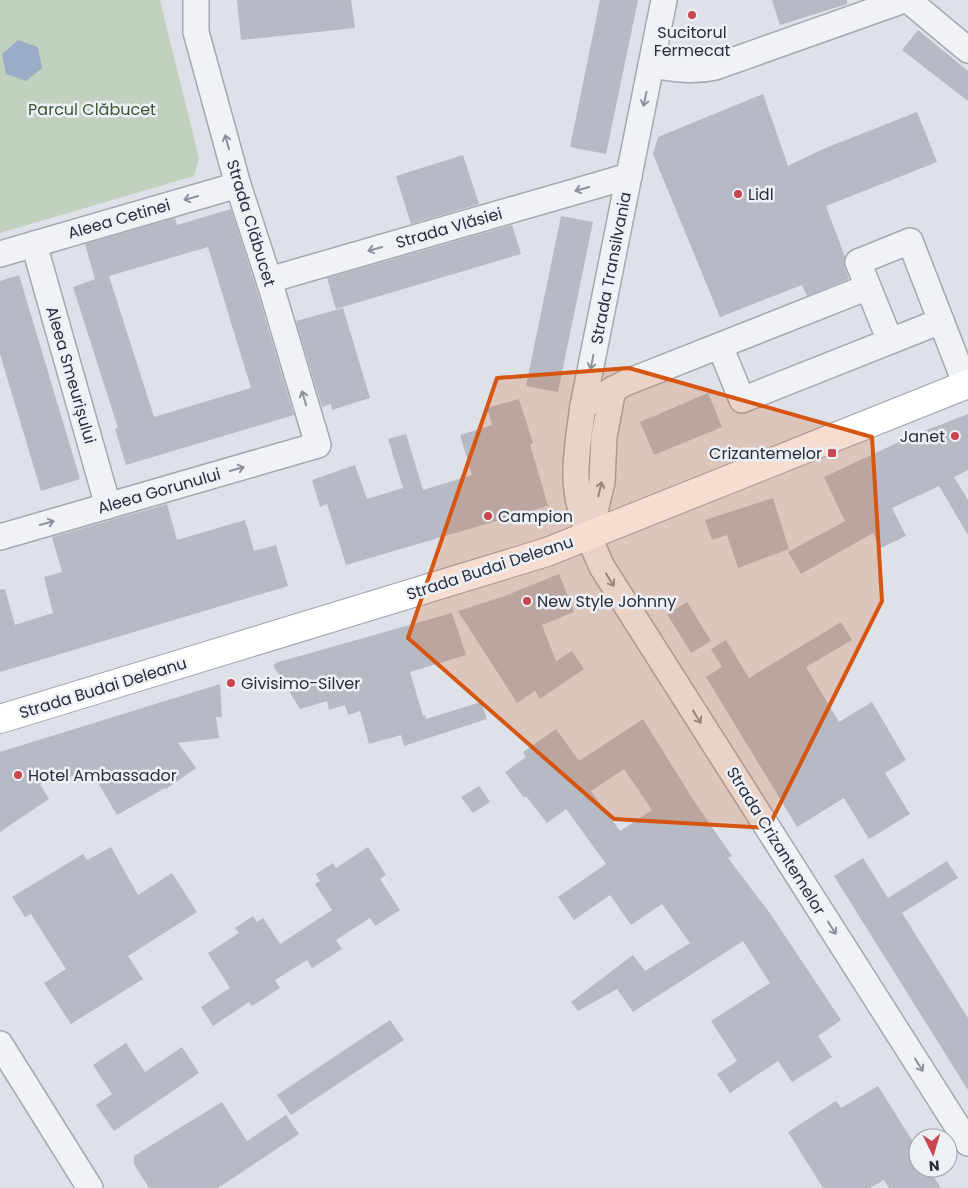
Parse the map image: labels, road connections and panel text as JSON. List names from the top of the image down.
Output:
{
  "streets": {
    "main road": ["Strada Budai Deleanu"],
    "street": [
      "Aleea Cetinei",
      "Strada Clăbucet",
      "Strada Vlăsiei",
      "Strada Transilvania",
      "Aleea Smeurișului",
      "Aleea Gorunului",
      "Strada Crizantemelor"
    ]
  },
  "crossings": [
    ["Aleea Cetinei", "Strada Clăbucet"],
    ["Aleea Cetinei", "Aleea Smeurișului"],
    ["Strada Clăbucet", "Strada Vlăsiei"],
    ["Strada Clăbucet", "Aleea Gorunului"],
    ["Strada Vlăsiei", "Strada Transilvania"],
    ["Strada Transilvania", "Strada Budai Deleanu"],
    ["Strada Transilvania", "Strada Crizantemelor"],
    ["Aleea Smeurișului", "Aleea Gorunului"],
    ["Strada Budai Deleanu", "Strada Crizantemelor"]
  ],
  "one_way": [
    "Aleea Cetinei",
    "Strada Clăbucet",
    "Strada Vlăsiei",
    "Strada Transilvania",
    "Aleea Gorunului",
    "Strada Crizantemelor"
  ],
  "parks": ["Parcul Clăbucet"],
  "places": {
    "other": [
      "Sucitorul Fermecat",
      "Lidl",
      "Janet",
      "Campion",
      "New Style Johnny",
      "Givisimo-Silver",
      "Hotel Ambassador"
    ],
    "transit": ["Crizantemelor"]
  },
  "north": "bottom"
}
